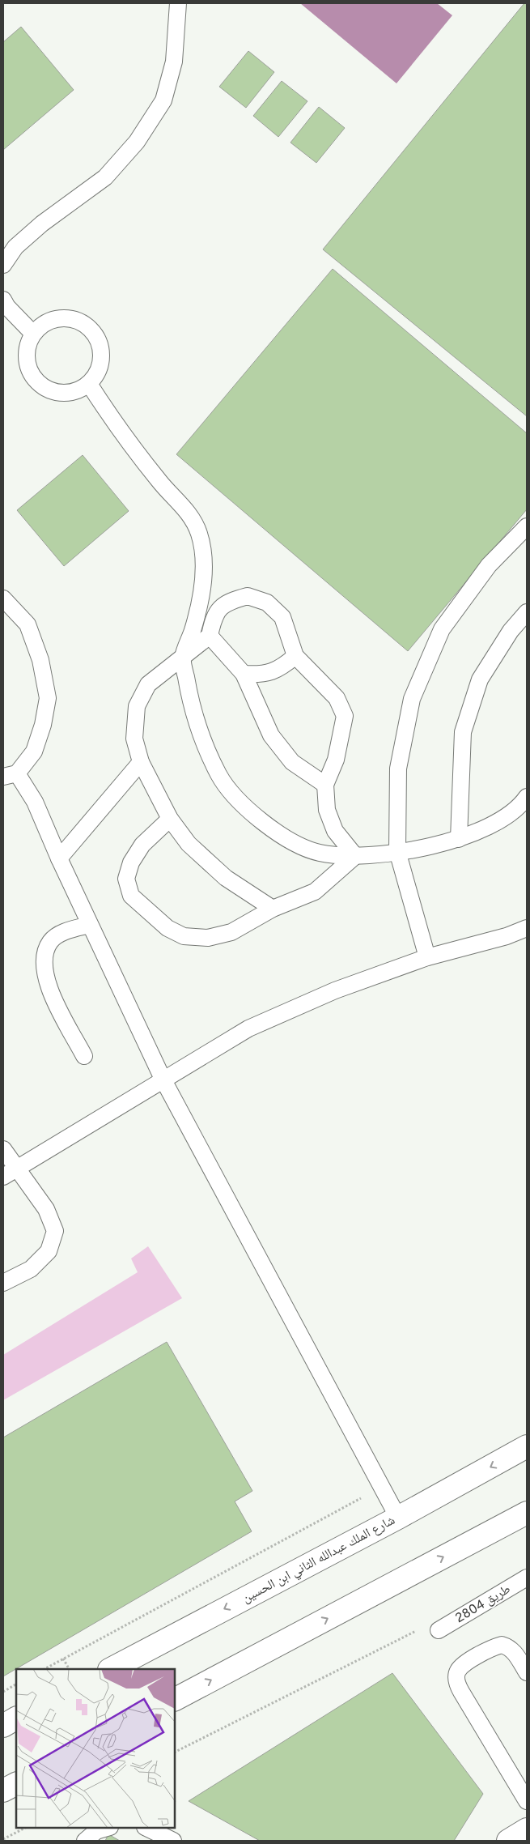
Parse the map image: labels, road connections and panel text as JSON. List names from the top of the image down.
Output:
{
  "streets": {
    "main road": ["شارع الملك عبدالله الثاني ابن الحسين"],
    "lane": ["طريق 2804"]
  }
}
